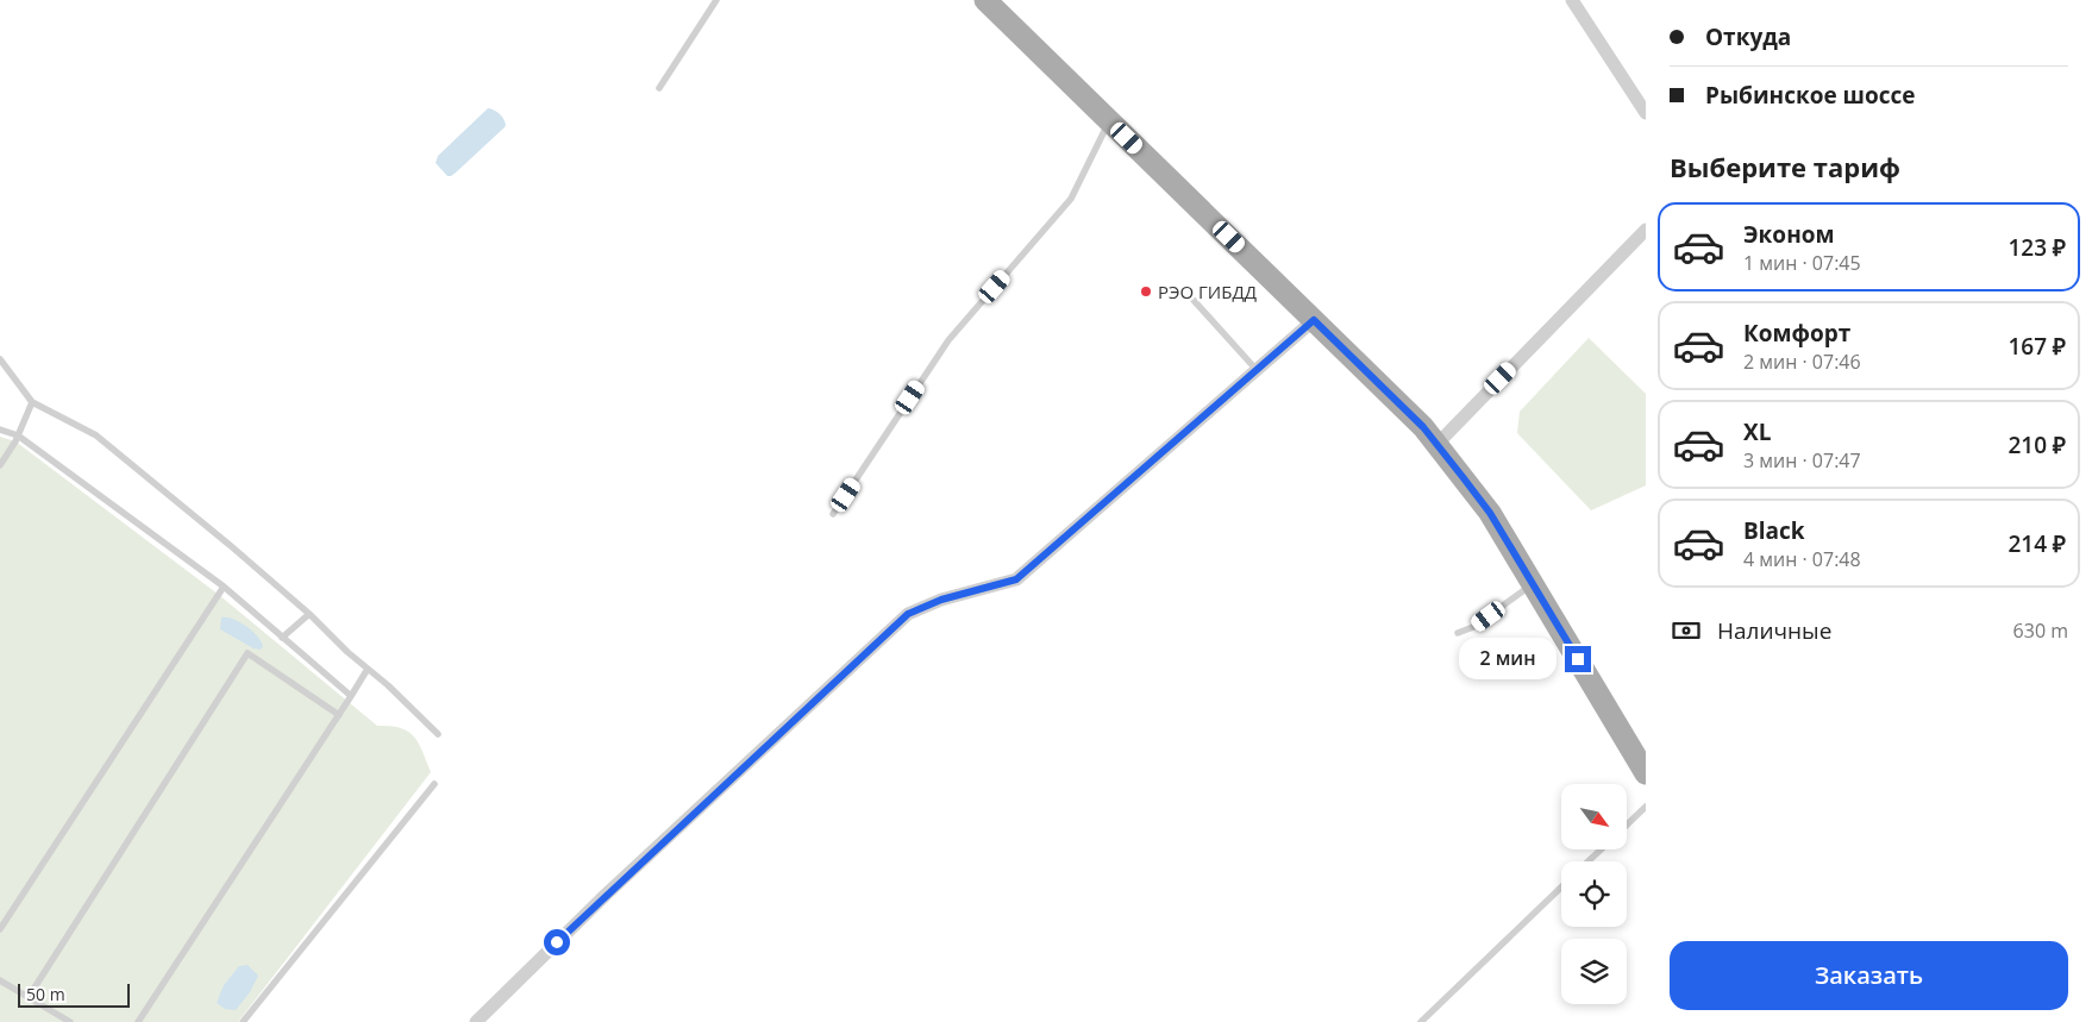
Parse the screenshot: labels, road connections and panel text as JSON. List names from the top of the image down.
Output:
{
  "places": ["РЭО ГИБДД"],
  "scale_bar": "50 m",
  "north": "bottom right",
  "page": {
    "banner": ["Откуда", "Рыбинское шоссе"],
    "heading": "Выберите тариф",
    "list": [
      {
        "name": "Эконом",
        "note": "1 мин · 07:45",
        "value": "123 ₽"
      },
      {
        "name": "Комфорт",
        "note": "2 мин · 07:46",
        "value": "167 ₽"
      },
      {
        "name": "XL",
        "note": "3 мин · 07:47",
        "value": "210 ₽"
      },
      {
        "name": "Black",
        "note": "4 мин · 07:48",
        "value": "214 ₽"
      }
    ],
    "pay": ["Наличные", "630 m"],
    "bubble": "2 мин",
    "buttons": "Заказать",
    "scale": "50 m"
  }
}
